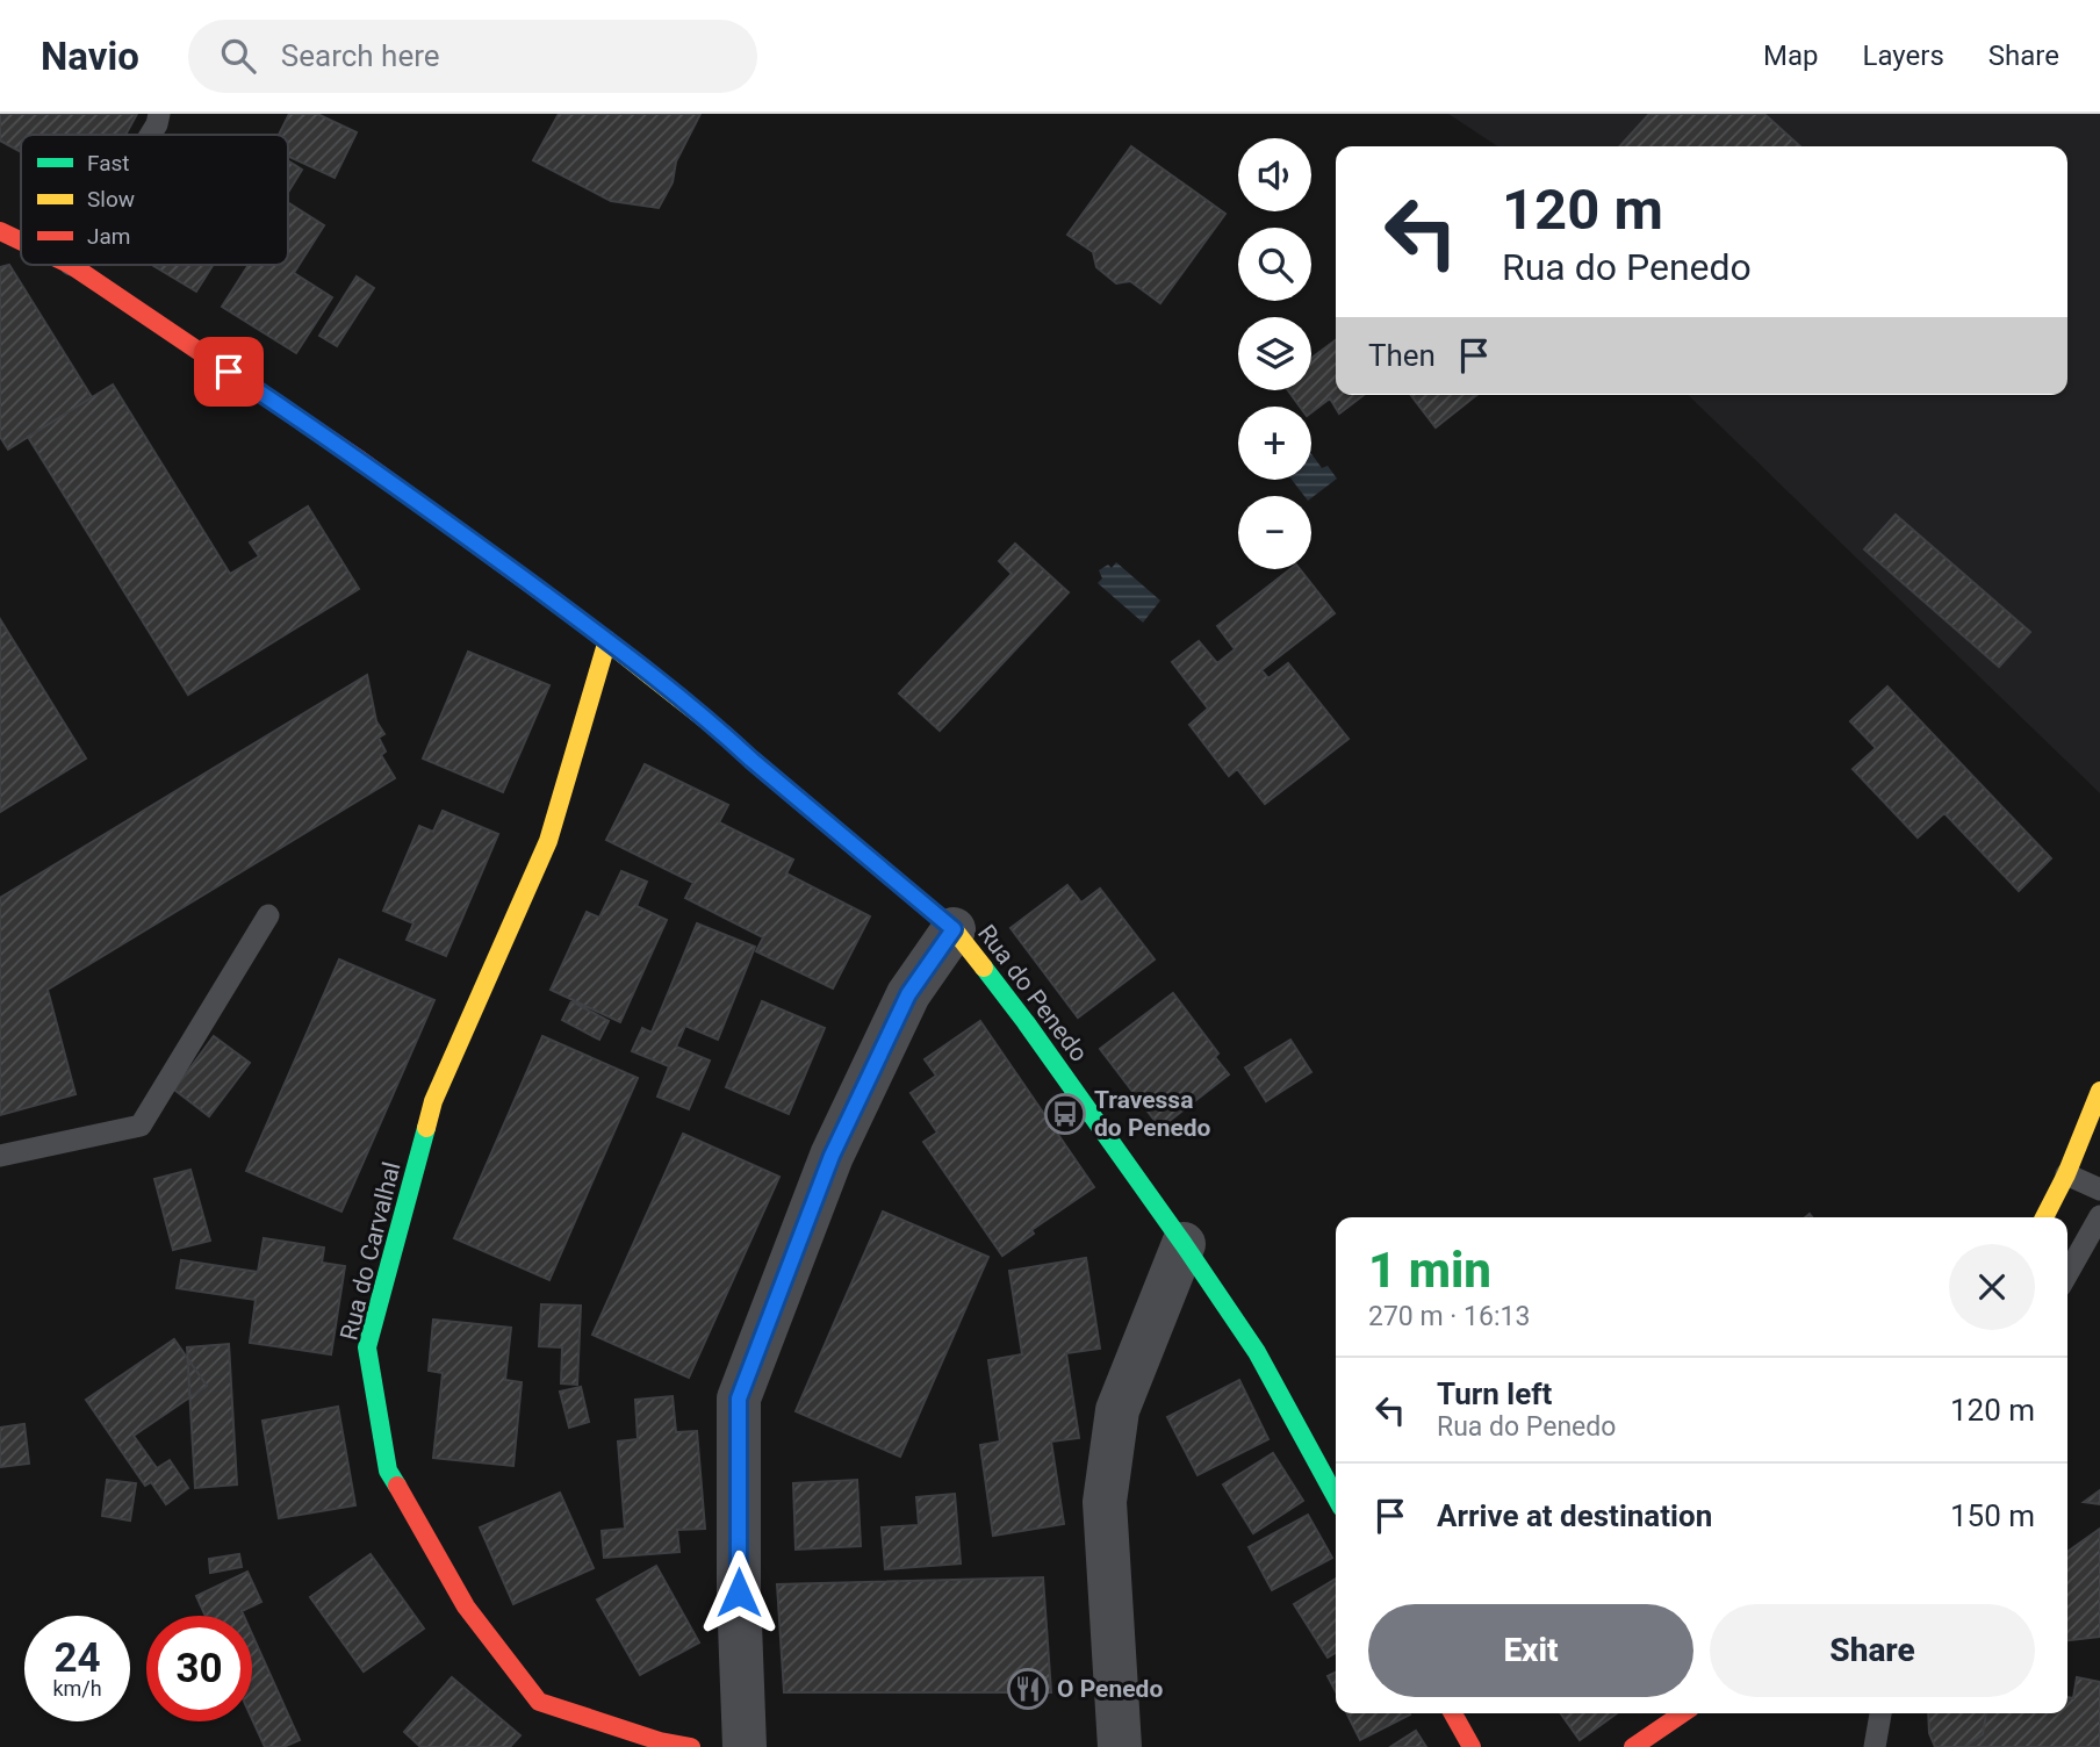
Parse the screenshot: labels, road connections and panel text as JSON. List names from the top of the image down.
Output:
{
  "streets": {
    "street": ["Rua do Penedo", "Rua do Carvalhal"]
  },
  "crossings": [
    ["Rua do Penedo", "Rua do Carvalhal"]
  ],
  "places": {
    "bus stop": ["Travessa do Penedo"],
    "restaurant": ["O Penedo"]
  },
  "legend": ["Fast", "Slow", "Jam"],
  "page": {
    "header": "Navio",
    "search": "Search here",
    "nav": ["Map", "Layers", "Share"],
    "map_buttons": ["+", "−"],
    "turn": ["120 m", "Rua do Penedo"],
    "then": "Then",
    "heading": ["1 min", "270 m · 16:13"],
    "list": [
      {
        "name": "Turn left",
        "note": "Rua do Penedo",
        "value": "120 m"
      },
      {
        "name": "Arrive at destination",
        "value": "150 m"
      }
    ],
    "buttons": ["Exit", "Share"],
    "speed": "24 km/h",
    "limit": "30"
  }
}
